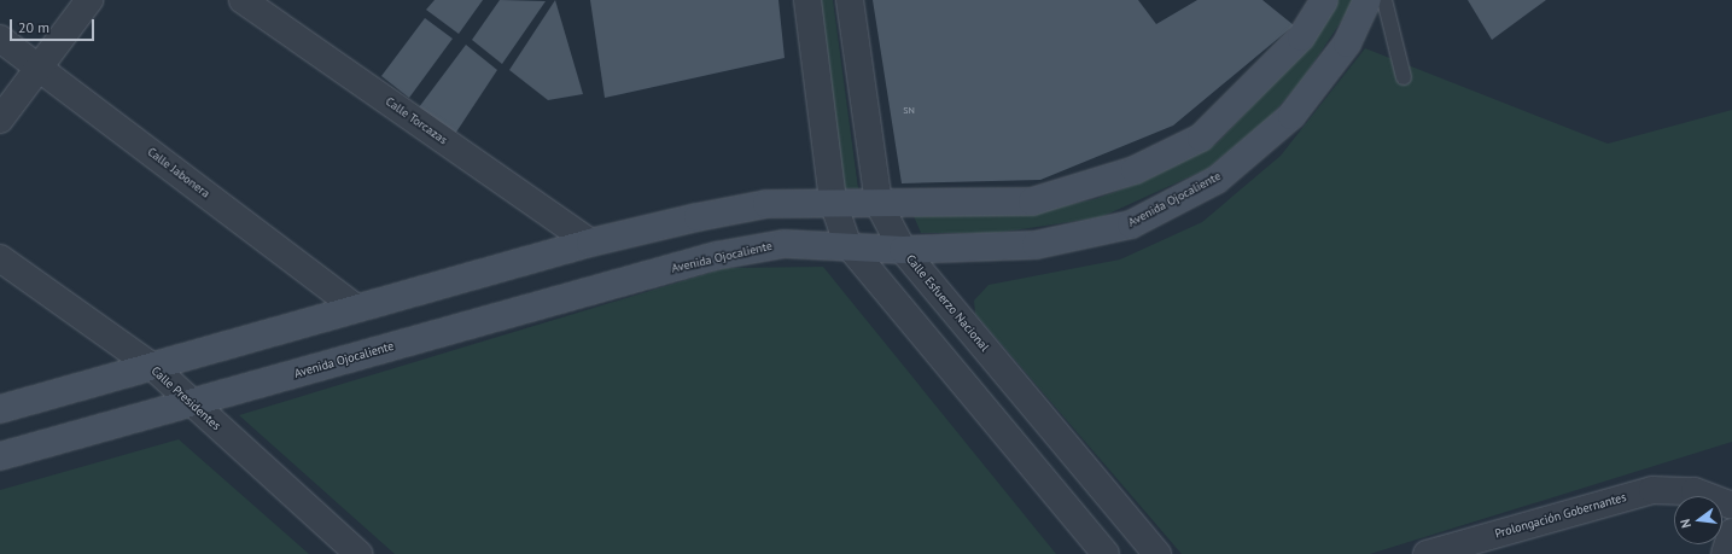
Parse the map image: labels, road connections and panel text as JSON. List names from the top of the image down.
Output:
{
  "streets": {
    "main road": ["Avenida Ojocaliente"],
    "street": [
      "Calle Torcazas",
      "Calle Jabonera",
      "Calle Esfuerzo Nacional",
      "Calle Presidentes",
      "Prolongación Gobernantes"
    ]
  },
  "crossings": [
    ["Avenida Ojocaliente", "Calle Esfuerzo Nacional"],
    ["Avenida Ojocaliente", "Calle Presidentes"]
  ],
  "house_numbers": ["SN"],
  "scale_bar": "20 m",
  "north": "left"
}
